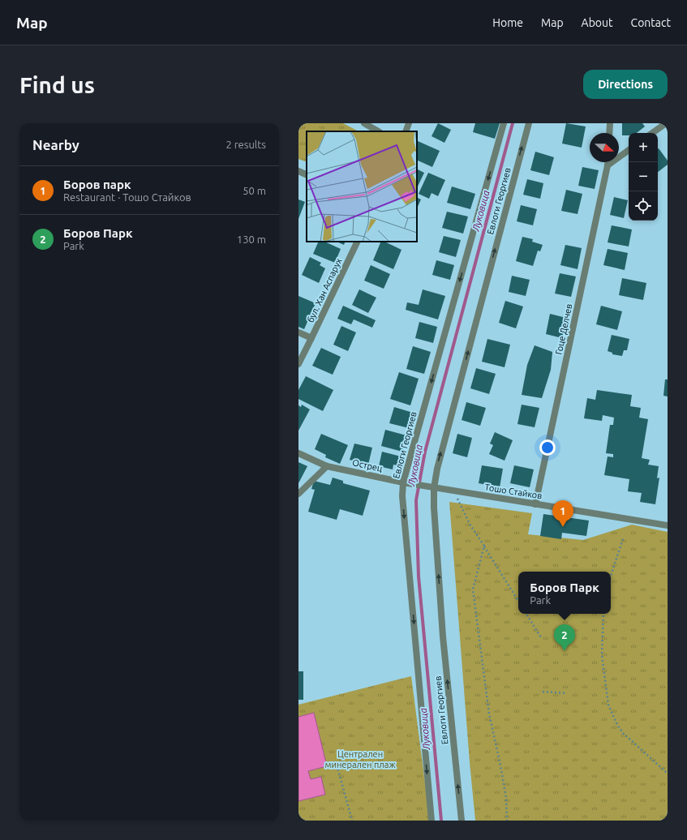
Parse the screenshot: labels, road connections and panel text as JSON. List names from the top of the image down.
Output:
{
  "streets": {
    "street": [
      "Евлоги Георгиев",
      "бул. Хан Аспарух",
      "Гоце Делчев",
      "Острец",
      "Тошо Стайков"
    ]
  },
  "crossings": [
    ["Евлоги Георгиев", "Острец"],
    ["Евлоги Георгиев", "Тошо Стайков"],
    ["Гоце Делчев", "Тошо Стайков"],
    ["Острец", "Тошо Стайков"]
  ],
  "water": ["Луковица"],
  "parks": ["Централен минерален плаж"],
  "north": "right",
  "page": {
    "header": "Map",
    "nav": [
      "Home",
      "Map",
      "About",
      "Contact"
    ],
    "buttons": "Directions",
    "title": "Find us",
    "heading": ["Nearby", "2 results"],
    "map_buttons": ["+", "−"],
    "list": [
      {
        "mark": "1",
        "name": "Боров парк",
        "note": "Restaurant · Тошо Стайков",
        "value": "50 m"
      },
      {
        "mark": "2",
        "name": "Боров Парк",
        "note": "Park",
        "value": "130 m"
      }
    ],
    "pins": ["1", "2"],
    "popup": ["Боров Парк", "Park"]
  }
}
